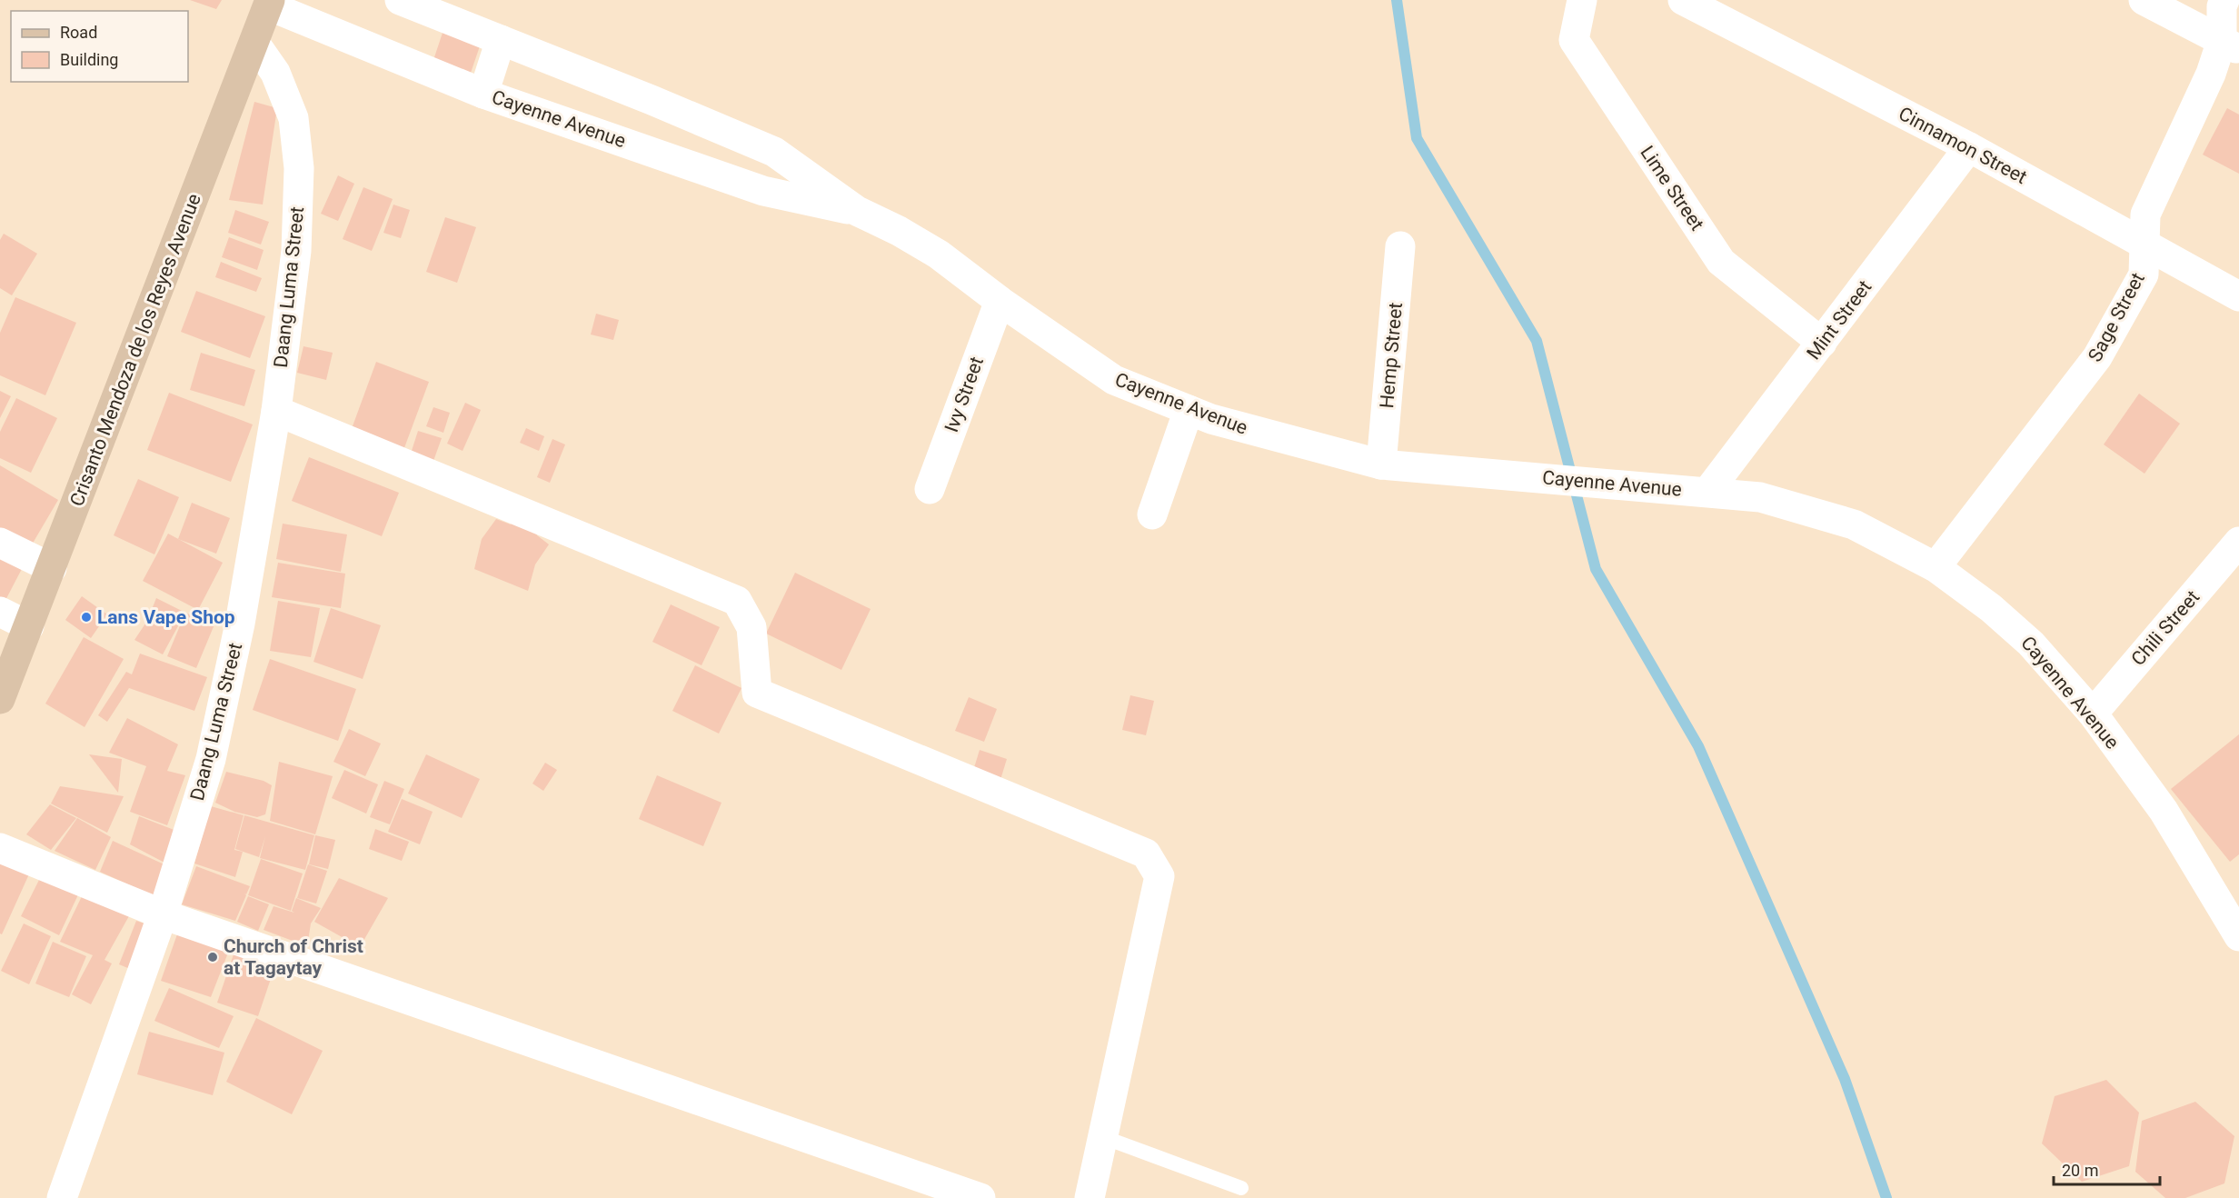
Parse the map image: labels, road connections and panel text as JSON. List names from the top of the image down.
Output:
{
  "streets": {
    "main road": ["Crisanto Mendoza de los Reyes Avenue"],
    "street": [
      "Cayenne Avenue",
      "Cinnamon Street",
      "Lime Street",
      "Daang Luma Street",
      "Sage Street",
      "Mint Street",
      "Hemp Street",
      "Ivy Street",
      "Chili Street"
    ]
  },
  "crossings": [
    ["Cayenne Avenue", "Sage Street"],
    ["Cayenne Avenue", "Mint Street"],
    ["Cayenne Avenue", "Crisanto Mendoza de los Reyes Avenue"],
    ["Cayenne Avenue", "Hemp Street"],
    ["Cayenne Avenue", "Ivy Street"],
    ["Cayenne Avenue", "Chili Street"],
    ["Cinnamon Street", "Sage Street"],
    ["Cinnamon Street", "Mint Street"],
    ["Lime Street", "Mint Street"],
    ["Daang Luma Street", "Crisanto Mendoza de los Reyes Avenue"]
  ],
  "places": ["Lans Vape Shop", "Church of Christ at Tagaytay"],
  "legend": ["Road", "Building"],
  "scale_bar": "20 m"
}
